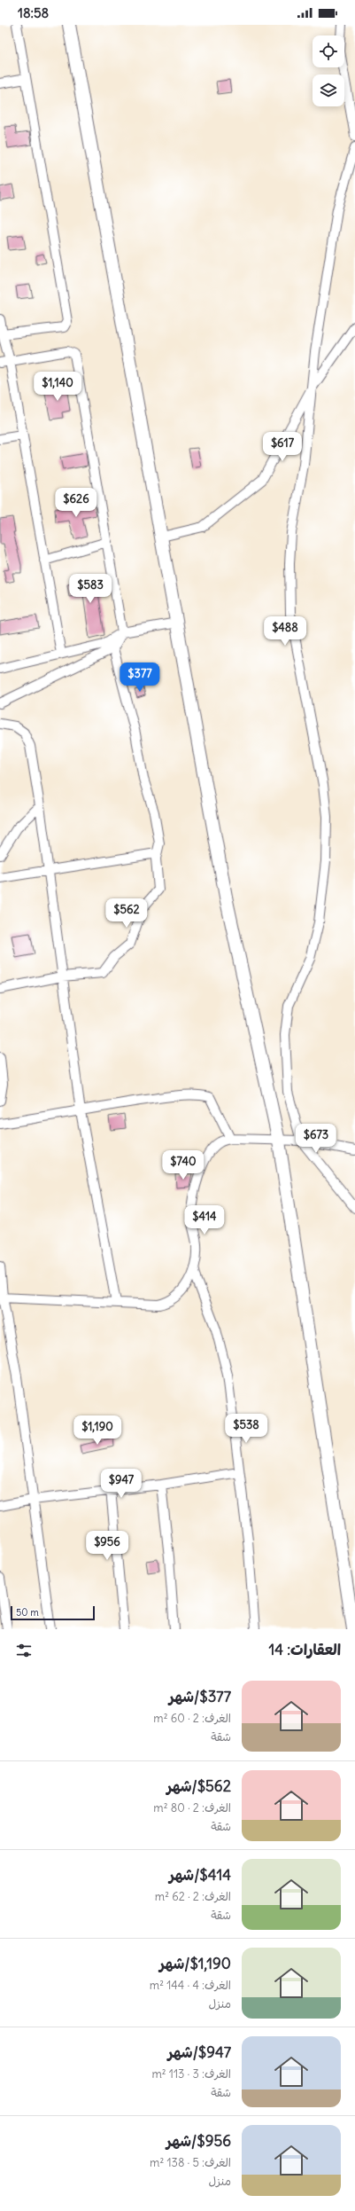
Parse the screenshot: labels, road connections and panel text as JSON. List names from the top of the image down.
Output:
{
  "scale_bar": "50 m",
  "page": {
    "status": "18:58",
    "price": [
      "$1,140",
      "$617",
      "$626",
      "$583",
      "$488",
      "$377",
      "$562",
      "$673",
      "$740",
      "$414",
      "$538",
      "$1,190",
      "$947",
      "$956"
    ],
    "scale": "50 m",
    "heading": "العقارات: 14",
    "list": [
      {
        "name": "$377/شهر",
        "note": "الغرف: 2 · 60 m² · شقة"
      },
      {
        "name": "$562/شهر",
        "note": "الغرف: 2 · 80 m² · شقة"
      },
      {
        "name": "$414/شهر",
        "note": "الغرف: 2 · 62 m² · شقة"
      },
      {
        "name": "$1,190/شهر",
        "note": "الغرف: 4 · 144 m² · منزل"
      },
      {
        "name": "$947/شهر",
        "note": "الغرف: 3 · 113 m² · شقة"
      },
      {
        "name": "$956/شهر",
        "note": "الغرف: 5 · 138 m² · منزل"
      }
    ]
  }
}
